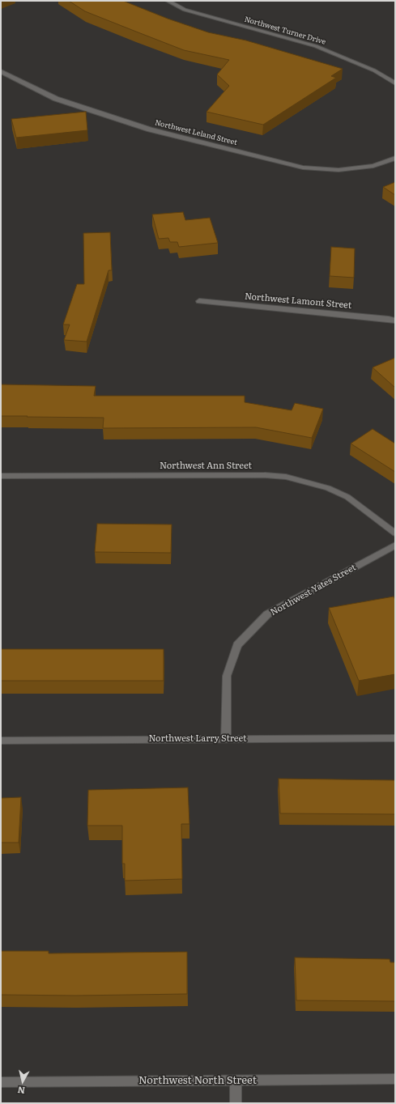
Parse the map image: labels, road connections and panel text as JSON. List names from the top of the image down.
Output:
{
  "streets": {
    "street": [
      "Northwest Turner Drive",
      "Northwest Leland Street",
      "Northwest Lamont Street",
      "Northwest Ann Street",
      "Northwest Yates Street",
      "Northwest Larry Street",
      "Northwest North Street"
    ]
  },
  "crossings": [
    ["Northwest Yates Street", "Northwest Larry Street"]
  ],
  "north": "bottom"
}
